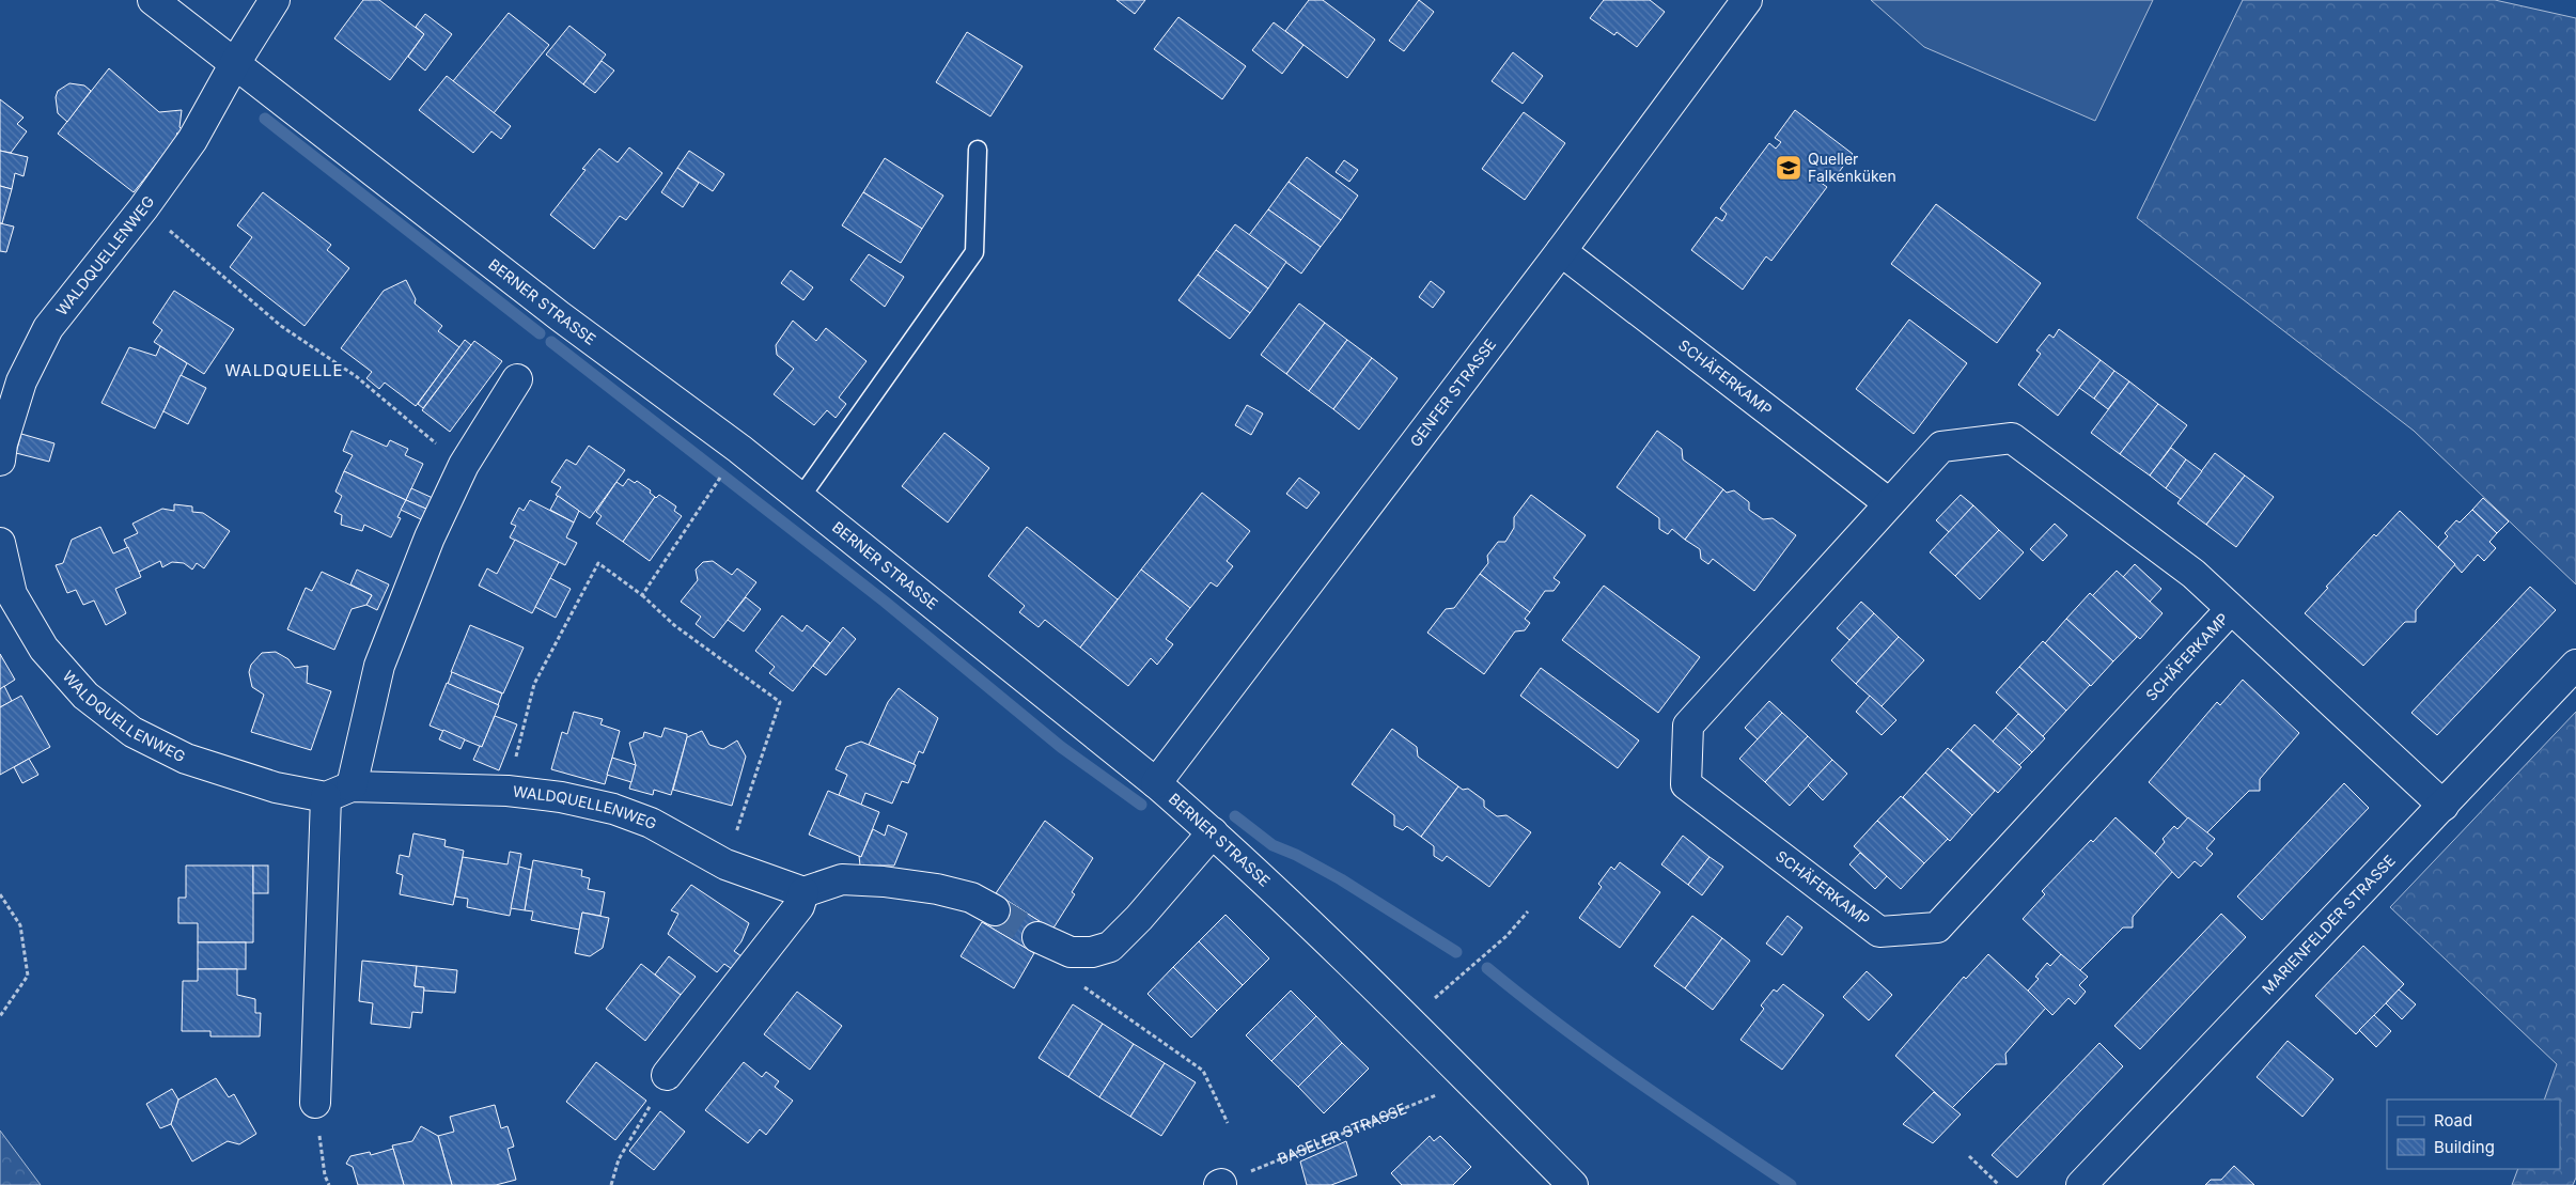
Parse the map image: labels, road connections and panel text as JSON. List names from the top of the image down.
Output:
{
  "streets": {
    "street": [
      "WALDQUELLENWEG",
      "BERNER STRASSE",
      "SCHÄFERKAMP",
      "GENFER STRASSE",
      "MARIENFELDER STRASSE"
    ],
    "path": ["BASELER STRASSE"]
  },
  "crossings": [
    ["WALDQUELLENWEG", "BERNER STRASSE"],
    ["BERNER STRASSE", "GENFER STRASSE"],
    ["BERNER STRASSE", "BASELER STRASSE"],
    ["SCHÄFERKAMP", "GENFER STRASSE"],
    ["SCHÄFERKAMP", "MARIENFELDER STRASSE"]
  ],
  "districts": ["WALDQUELLE"],
  "places": {
    "school or university": ["Queller Falkenküken"]
  },
  "legend": ["Road", "Building"]
}
